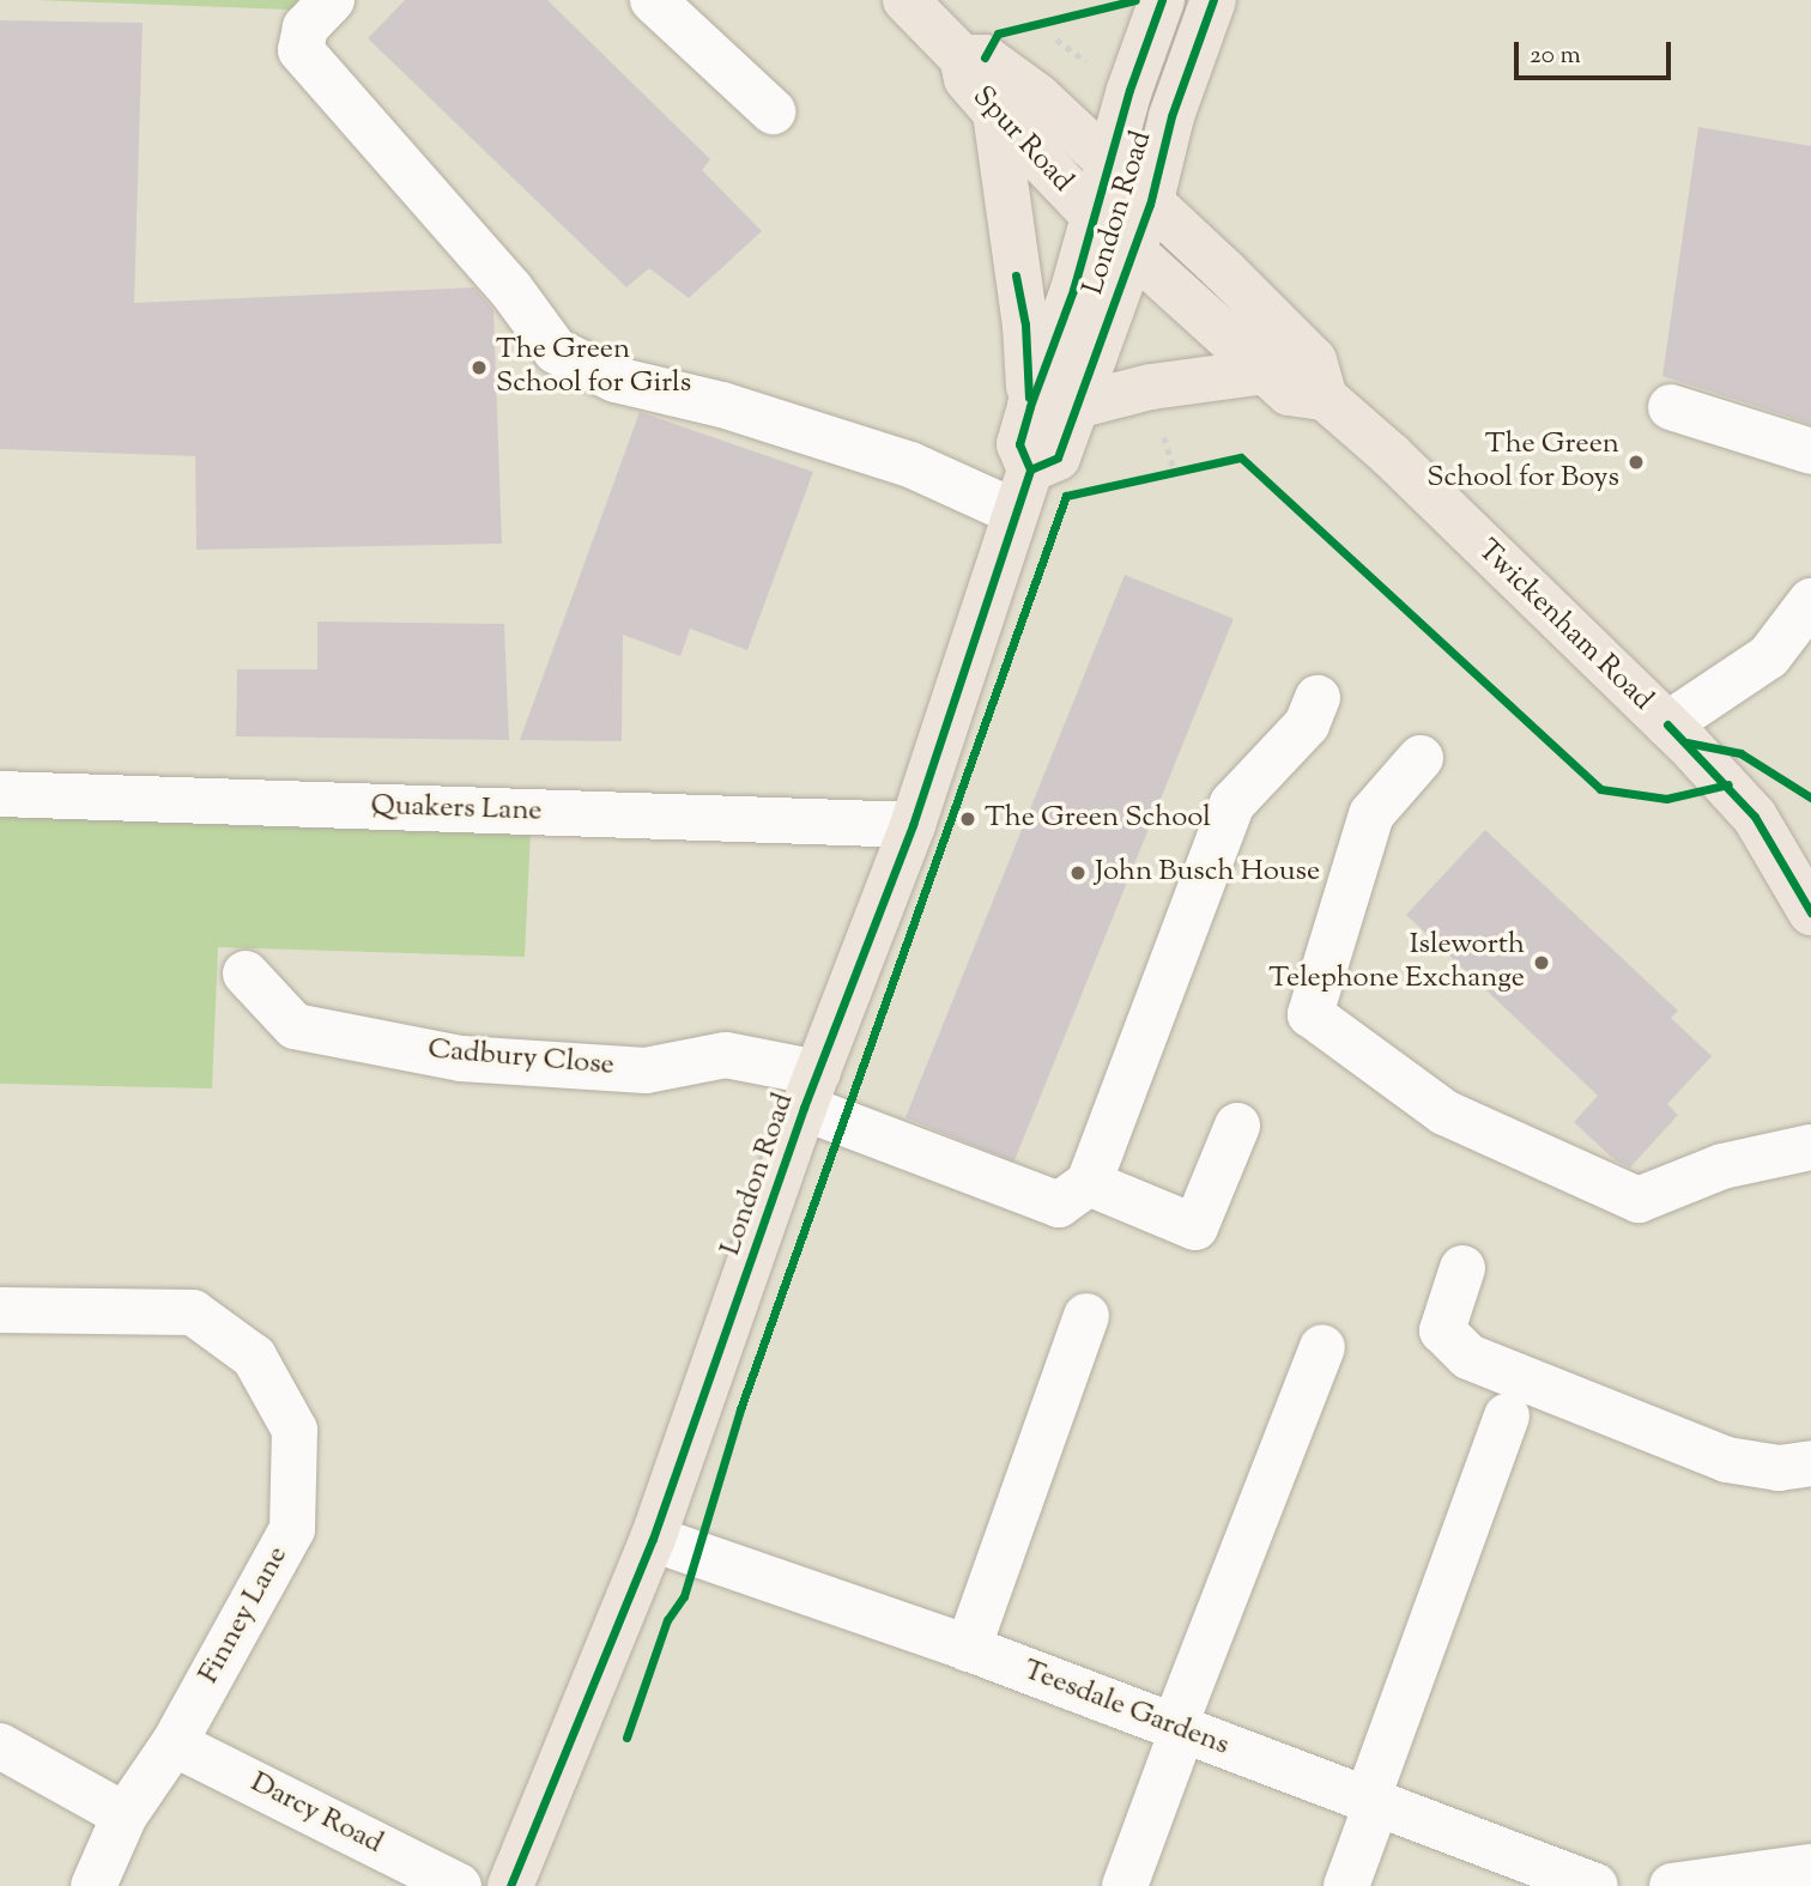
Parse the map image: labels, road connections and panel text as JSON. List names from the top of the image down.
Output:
{
  "streets": {
    "main road": ["Spur Road", "London Road", "Twickenham Road"],
    "street": [
      "Quakers Lane",
      "Cadbury Close",
      "Finney Lane",
      "Teesdale Gardens",
      "Darcy Road"
    ]
  },
  "crossings": [
    ["Spur Road", "London Road"],
    ["Spur Road", "Twickenham Road"],
    ["London Road", "Twickenham Road"],
    ["London Road", "Quakers Lane"],
    ["London Road", "Cadbury Close"],
    ["London Road", "Teesdale Gardens"],
    ["Finney Lane", "Darcy Road"]
  ],
  "places": [
    "The Green School for Girls",
    "The Green School for Boys",
    "The Green School",
    "John Busch House",
    "Isleworth Telephone Exchange"
  ],
  "scale_bar": "20 m"
}
